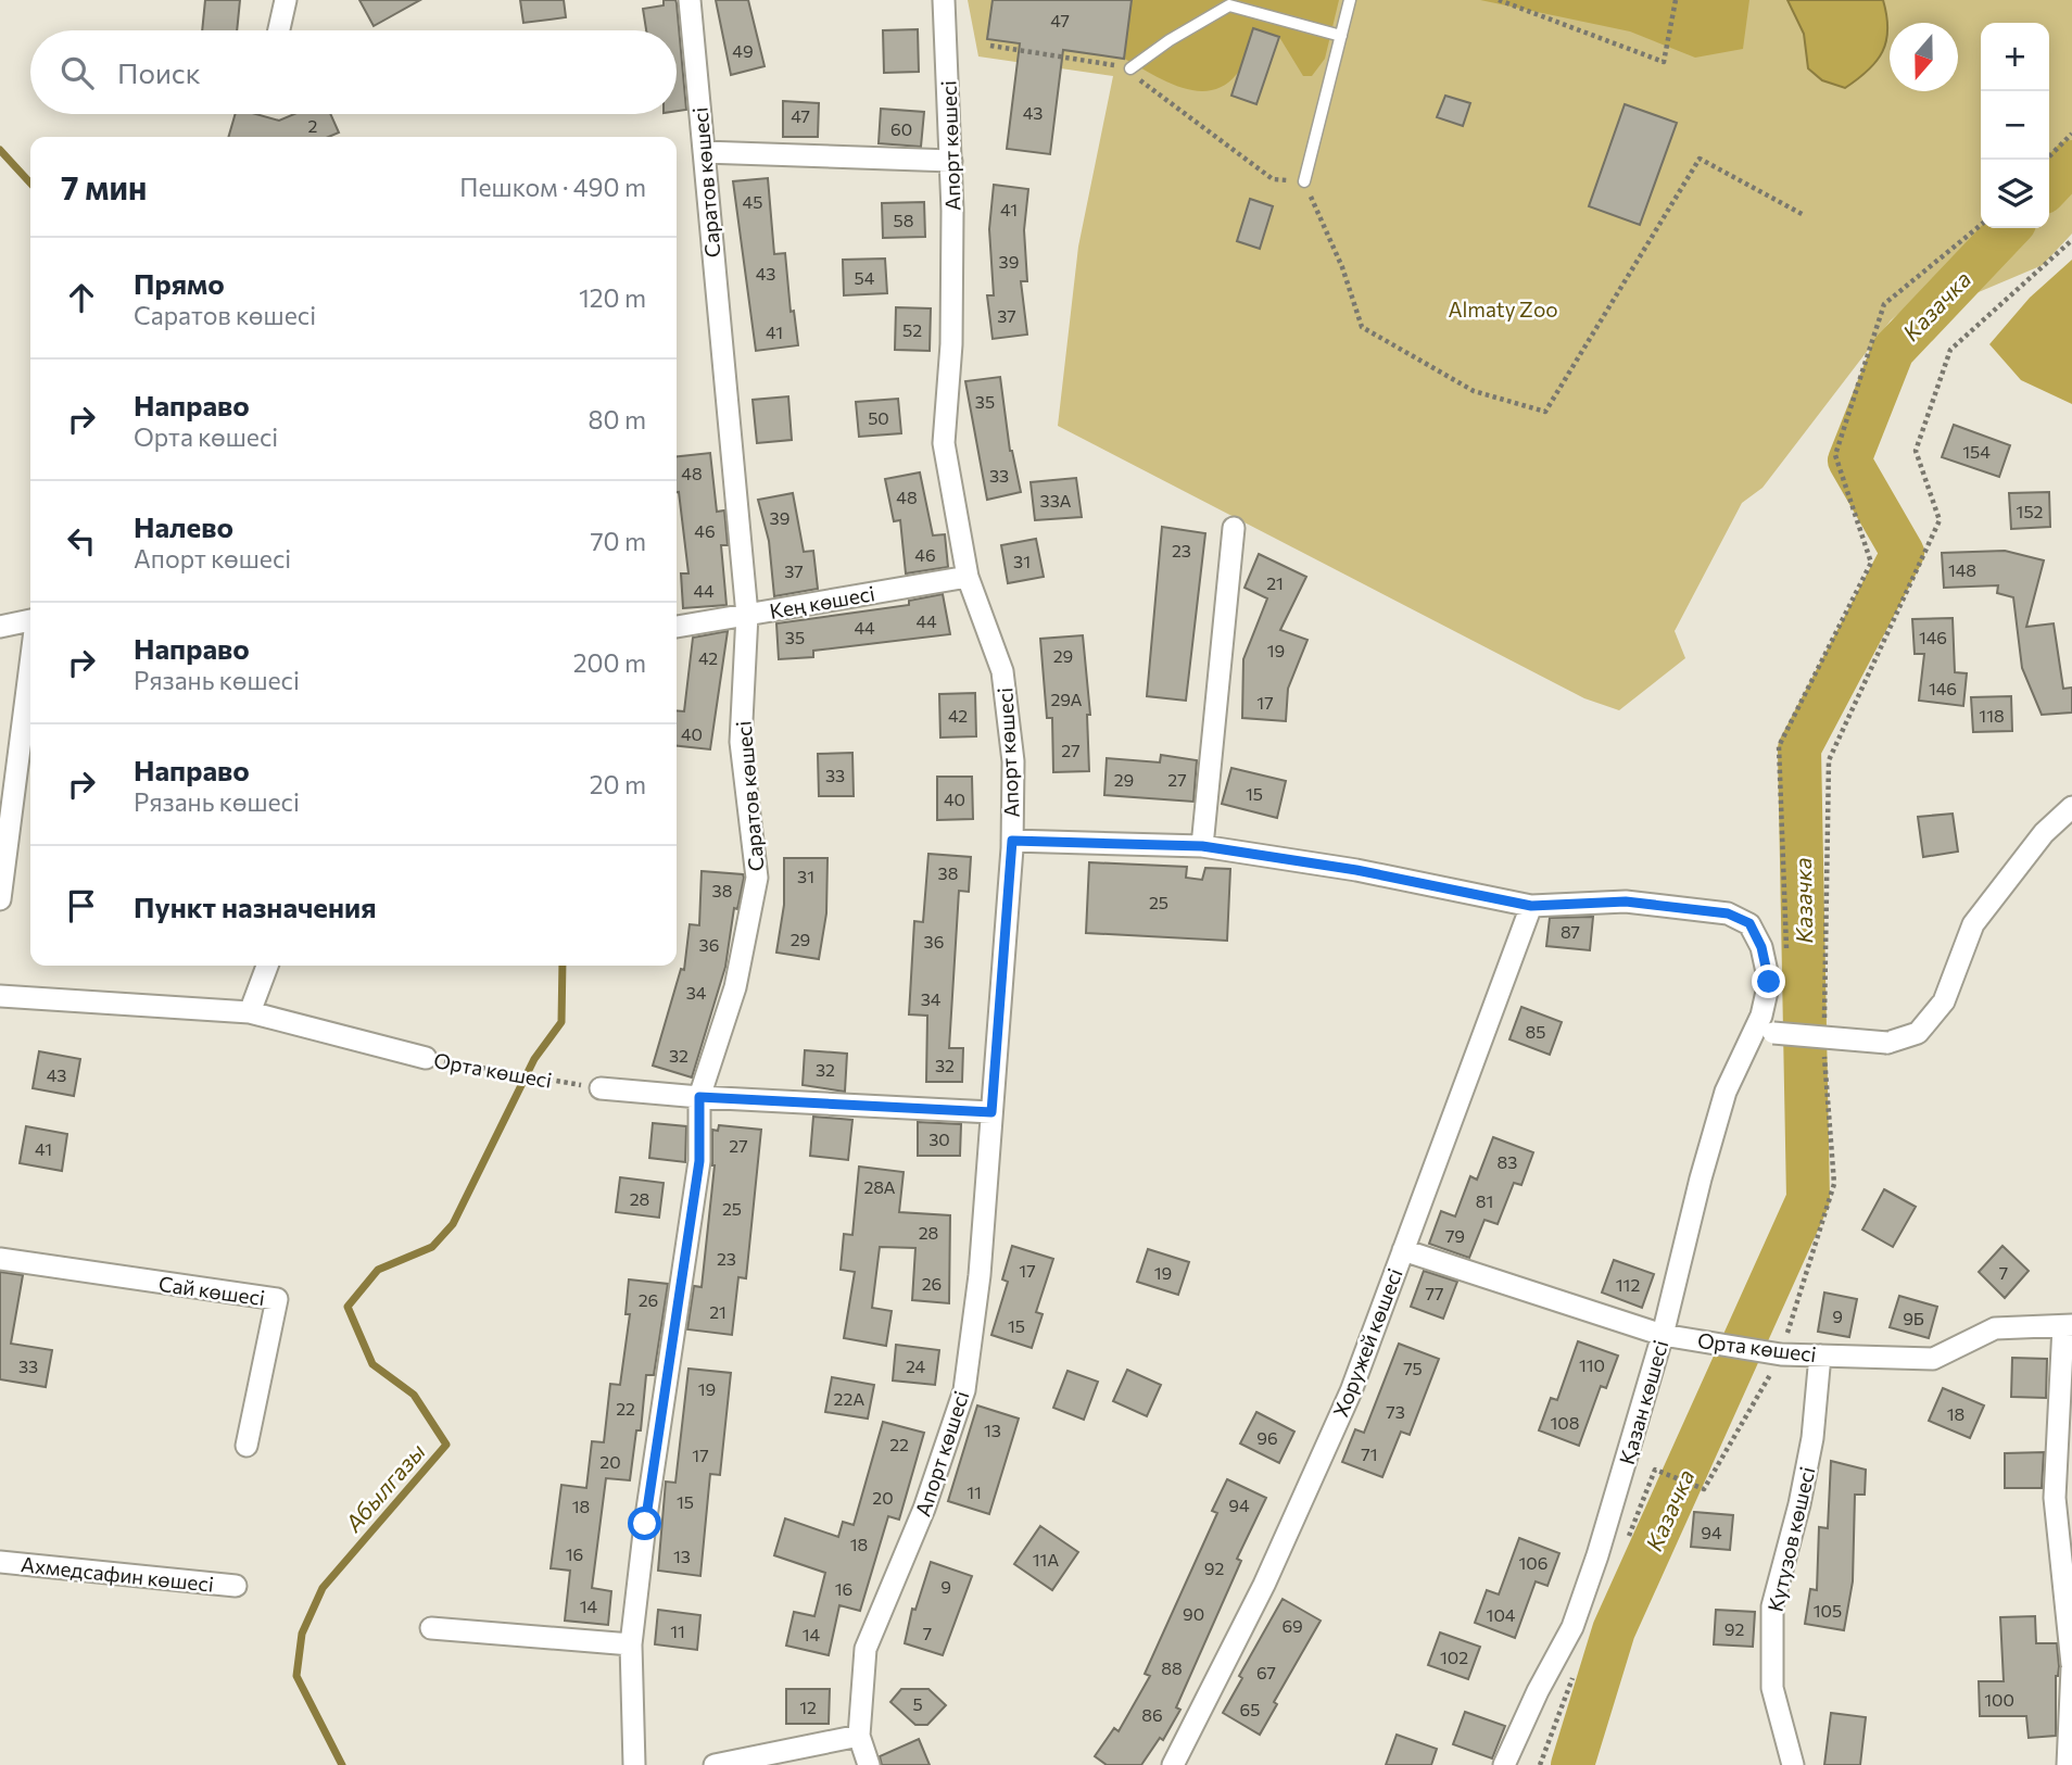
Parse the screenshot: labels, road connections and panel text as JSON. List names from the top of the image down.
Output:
{
  "streets": {
    "street": [
      "Апорт көшесі",
      "Саратов көшесі",
      "Кең көшесі",
      "Орта көшесі",
      "Сай көшесі",
      "Хоружей көшесі",
      "Қазан көшесі",
      "Кутузов көшесі",
      "Ахмедсафин көшесі"
    ]
  },
  "crossings": [
    ["Апорт көшесі", "Кең көшесі"],
    ["Апорт көшесі", "Қазан көшесі"],
    ["Саратов көшесі", "Кең көшесі"],
    ["Орта көшесі", "Хоружей көшесі"],
    ["Орта көшесі", "Қазан көшесі"],
    ["Орта көшесі", "Кутузов көшесі"],
    ["Хоружей көшесі", "Қазан көшесі"]
  ],
  "water": ["Казачка", "Абылгазы"],
  "parks": ["Almaty Zoo"],
  "house_numbers": [
    "47",
    "49",
    "43",
    "47",
    "2",
    "60",
    "45",
    "41",
    "58",
    "39",
    "43",
    "54",
    "37",
    "52",
    "41",
    "35",
    "50",
    "154",
    "48",
    "33",
    "48",
    "33А",
    "152",
    "39",
    "46",
    "23",
    "46",
    "31",
    "148",
    "37",
    "21",
    "44",
    "44",
    "44",
    "35",
    "146",
    "19",
    "29",
    "42",
    "146",
    "29А",
    "17",
    "42",
    "118",
    "40",
    "27",
    "33",
    "29",
    "27",
    "15",
    "40",
    "38",
    "31",
    "38",
    "25",
    "87",
    "29",
    "36",
    "36",
    "34",
    "34",
    "85",
    "32",
    "32",
    "32",
    "43",
    "30",
    "27",
    "41",
    "83",
    "28А",
    "28",
    "81",
    "25",
    "28",
    "79",
    "23",
    "17",
    "19",
    "7",
    "26",
    "112",
    "77",
    "26",
    "21",
    "9",
    "9Б",
    "15",
    "110",
    "33",
    "24",
    "75",
    "19",
    "22А",
    "22",
    "73",
    "18",
    "108",
    "13",
    "96",
    "22",
    "71",
    "17",
    "20",
    "11",
    "20",
    "15",
    "94",
    "18",
    "94",
    "18",
    "16",
    "13",
    "11А",
    "106",
    "92",
    "9",
    "16",
    "14",
    "105",
    "90",
    "104",
    "69",
    "92",
    "11",
    "7",
    "14",
    "102",
    "88",
    "67",
    "100",
    "5",
    "12",
    "65",
    "86"
  ],
  "north": "bottom",
  "page": {
    "map_buttons": ["+", "−"],
    "search": "Поиск",
    "heading": ["7 мин", "Пешком · 490 m"],
    "list": [
      ["Прямо", "Саратов көшесі", "120 m"],
      ["Направо", "Орта көшесі", "80 m"],
      ["Налево", "Апорт көшесі", "70 m"],
      ["Направо", "Рязань көшесі", "200 m"],
      ["Направо", "Рязань көшесі", "20 m"],
      "Пункт назначения"
    ]
  }
}
